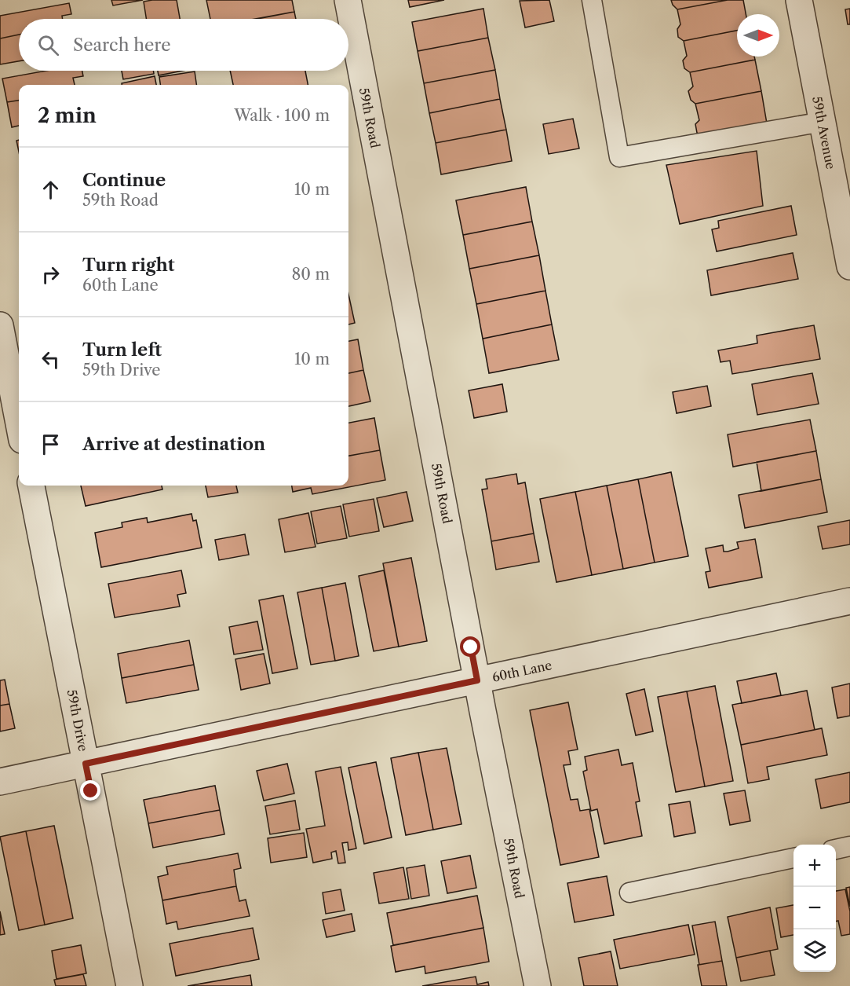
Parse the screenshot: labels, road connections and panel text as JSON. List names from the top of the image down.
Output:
{
  "streets": {
    "street": [
      "59th Road",
      "59th Avenue",
      "60th Lane",
      "59th Drive"
    ]
  },
  "crossings": [
    ["59th Road", "60th Lane"],
    ["60th Lane", "59th Drive"]
  ],
  "north": "right",
  "page": {
    "search": "Search here",
    "heading": ["2 min", "Walk · 100 m"],
    "list": [
      ["Continue", "59th Road", "10 m"],
      ["Turn right", "60th Lane", "80 m"],
      ["Turn left", "59th Drive", "10 m"],
      "Arrive at destination"
    ],
    "map_buttons": ["+", "−"]
  }
}
